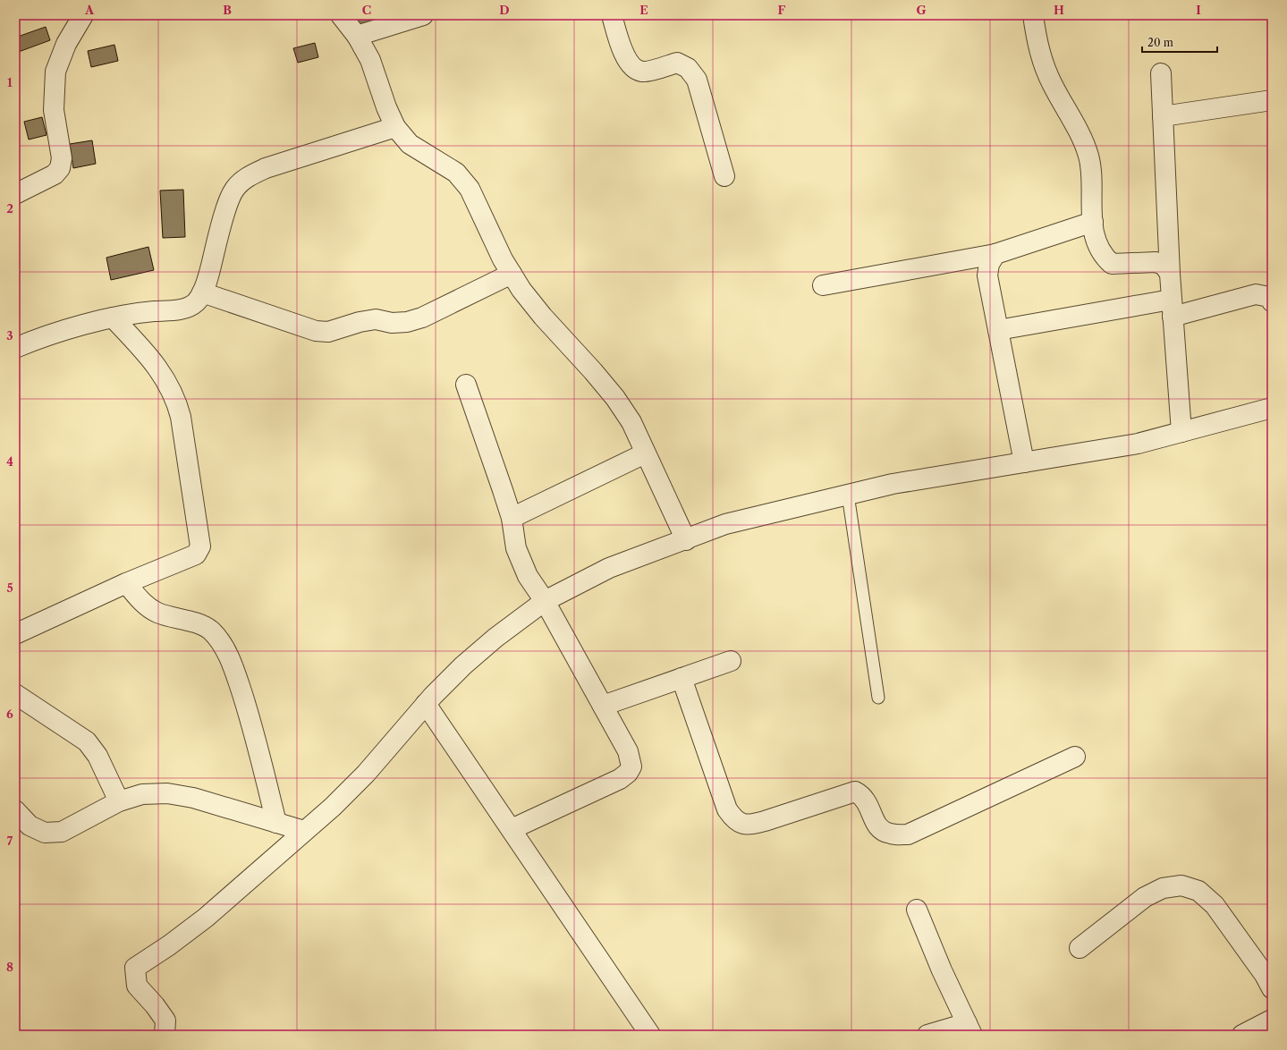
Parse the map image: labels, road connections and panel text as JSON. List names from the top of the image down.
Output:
{
  "scale_bar": "20 m",
  "grid": {
    "columns": [
      "A",
      "B",
      "C",
      "D",
      "E",
      "F",
      "G",
      "H",
      "I"
    ],
    "rows": [
      "1",
      "2",
      "3",
      "4",
      "5",
      "6",
      "7",
      "8"
    ]
  }
}
